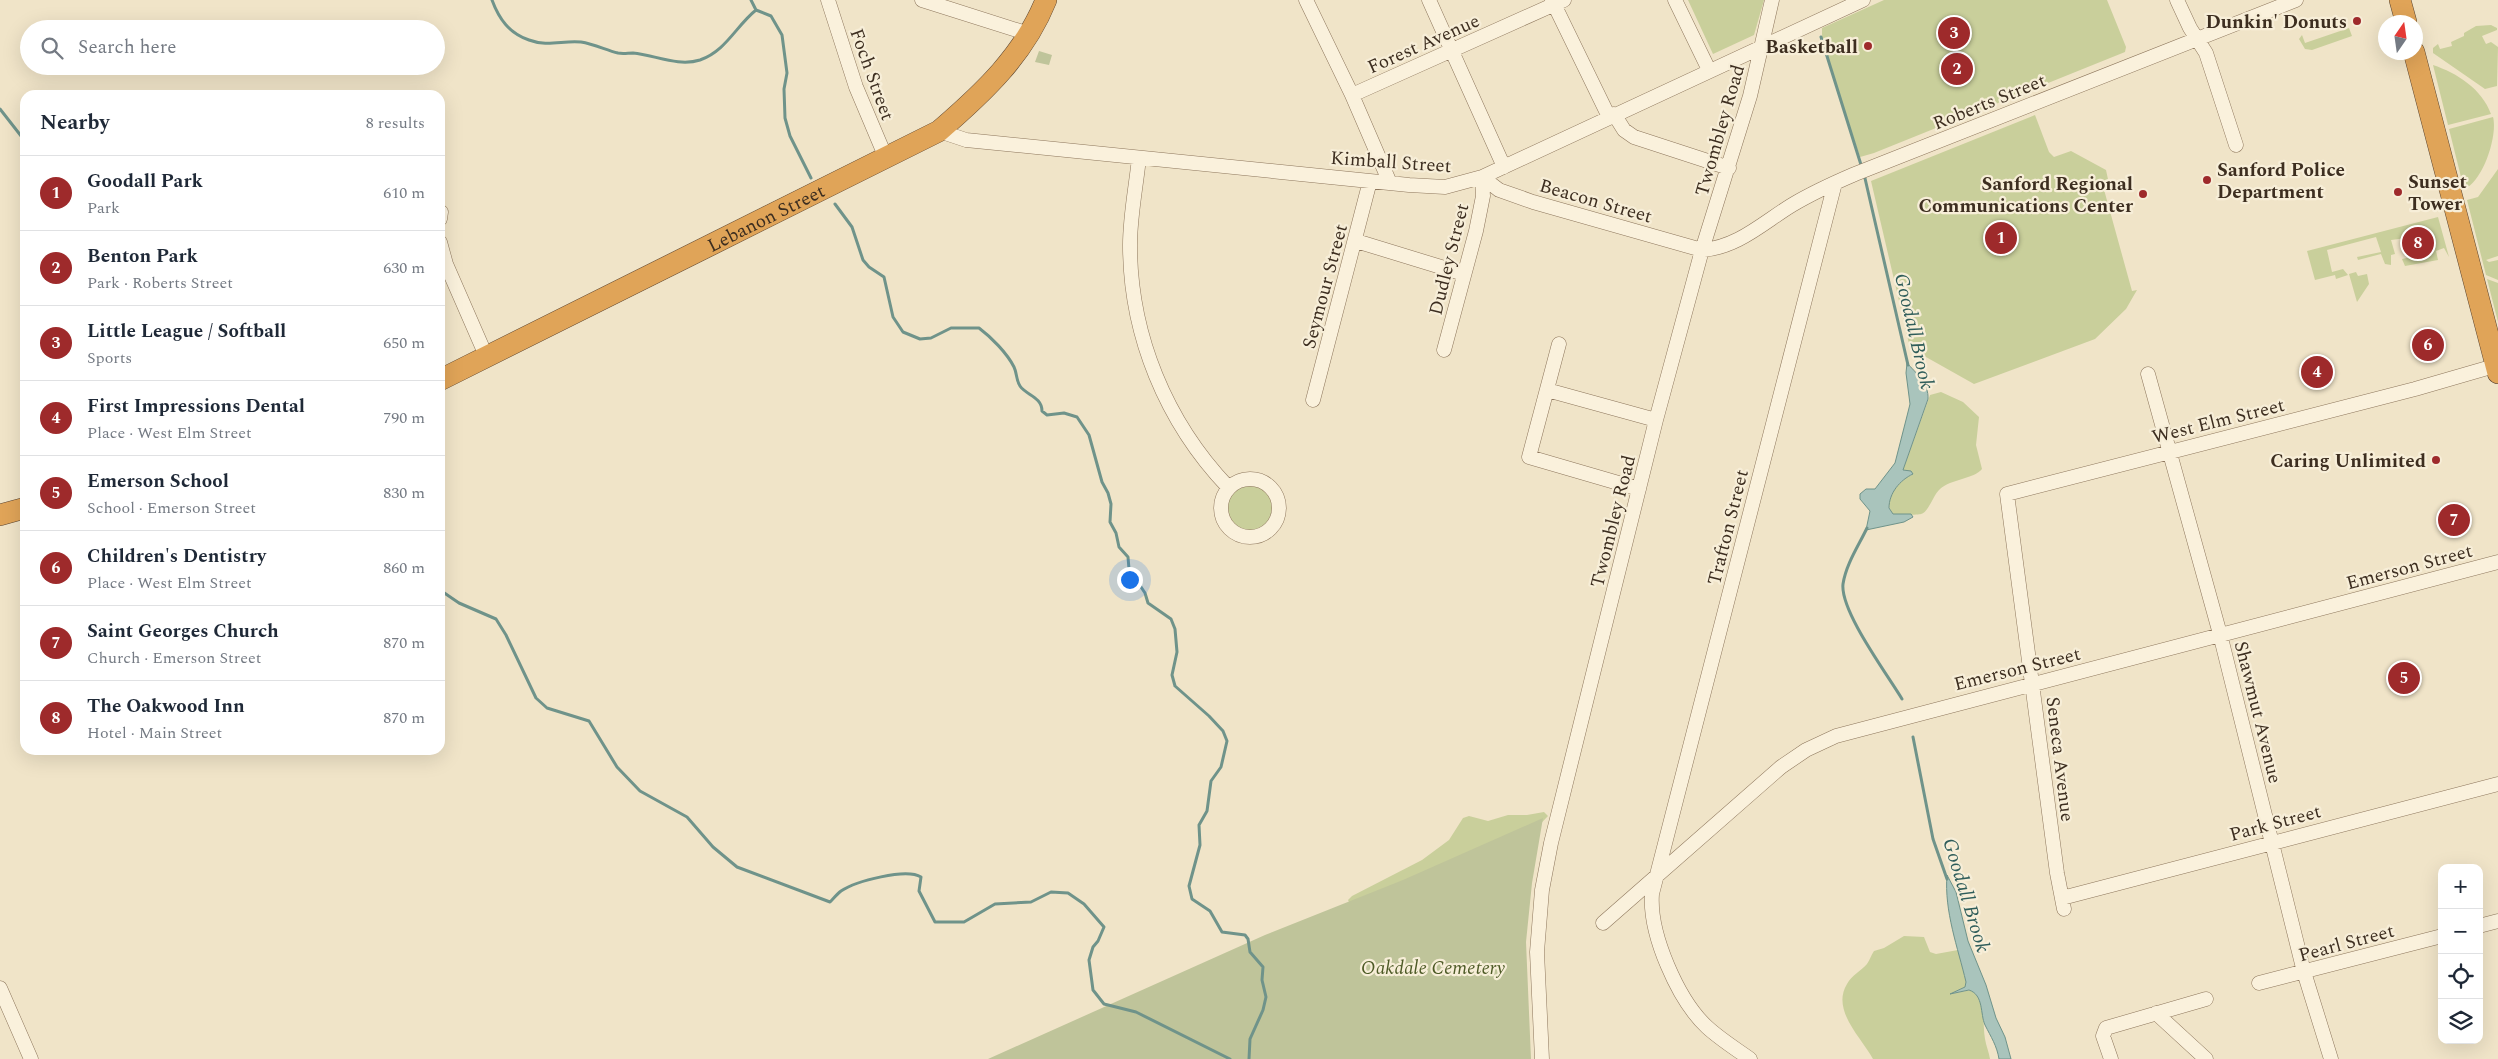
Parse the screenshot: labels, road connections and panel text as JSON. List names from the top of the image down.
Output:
{
  "streets": {
    "highway": ["Lebanon Street"],
    "street": [
      "Forest Avenue",
      "Foch Street",
      "Roberts Street",
      "Twombley Road",
      "Kimball Street",
      "Beacon Street",
      "Dudley Street",
      "Seymour Street",
      "West Elm Street",
      "Trafton Street",
      "Emerson Street",
      "Shawmut Avenue",
      "Seneca Avenue",
      "Park Street",
      "Pearl Street"
    ]
  },
  "crossings": [
    ["Foch Street", "Lebanon Street"],
    ["Roberts Street", "Twombley Road"],
    ["Roberts Street", "Beacon Street"],
    ["Roberts Street", "Trafton Street"],
    ["Twombley Road", "Kimball Street"],
    ["Twombley Road", "Beacon Street"],
    ["Kimball Street", "Beacon Street"],
    ["Kimball Street", "Lebanon Street"],
    ["Kimball Street", "Dudley Street"],
    ["Kimball Street", "Seymour Street"],
    ["Beacon Street", "Dudley Street"],
    ["West Elm Street", "Shawmut Avenue"],
    ["West Elm Street", "Seneca Avenue"],
    ["Trafton Street", "Emerson Street"],
    ["Emerson Street", "Shawmut Avenue"],
    ["Emerson Street", "Seneca Avenue"],
    ["Shawmut Avenue", "Park Street"],
    ["Shawmut Avenue", "Pearl Street"],
    ["Seneca Avenue", "Park Street"]
  ],
  "water": ["Goodall Brook"],
  "parks": ["Oakdale Cemetery"],
  "places": [
    "Dunkin' Donuts",
    "Basketball",
    "Sanford Police Department",
    "Sunset Tower",
    "Sanford Regional Communications Center",
    "Caring Unlimited"
  ],
  "north": "top",
  "page": {
    "pins": [
      "3",
      "2",
      "1",
      "8",
      "6",
      "4",
      "7",
      "5"
    ],
    "search": "Search here",
    "heading": ["Nearby", "8 results"],
    "list": [
      {
        "mark": "1",
        "name": "Goodall Park",
        "note": "Park",
        "value": "610 m"
      },
      {
        "mark": "2",
        "name": "Benton Park",
        "note": "Park · Roberts Street",
        "value": "630 m"
      },
      {
        "mark": "3",
        "name": "Little League / Softball",
        "note": "Sports",
        "value": "650 m"
      },
      {
        "mark": "4",
        "name": "First Impressions Dental",
        "note": "Place · West Elm Street",
        "value": "790 m"
      },
      {
        "mark": "5",
        "name": "Emerson School",
        "note": "School · Emerson Street",
        "value": "830 m"
      },
      {
        "mark": "6",
        "name": "Children's Dentistry",
        "note": "Place · West Elm Street",
        "value": "860 m"
      },
      {
        "mark": "7",
        "name": "Saint Georges Church",
        "note": "Church · Emerson Street",
        "value": "870 m"
      },
      {
        "mark": "8",
        "name": "The Oakwood Inn",
        "note": "Hotel · Main Street",
        "value": "870 m"
      }
    ],
    "map_buttons": ["+", "−"]
  }
}
